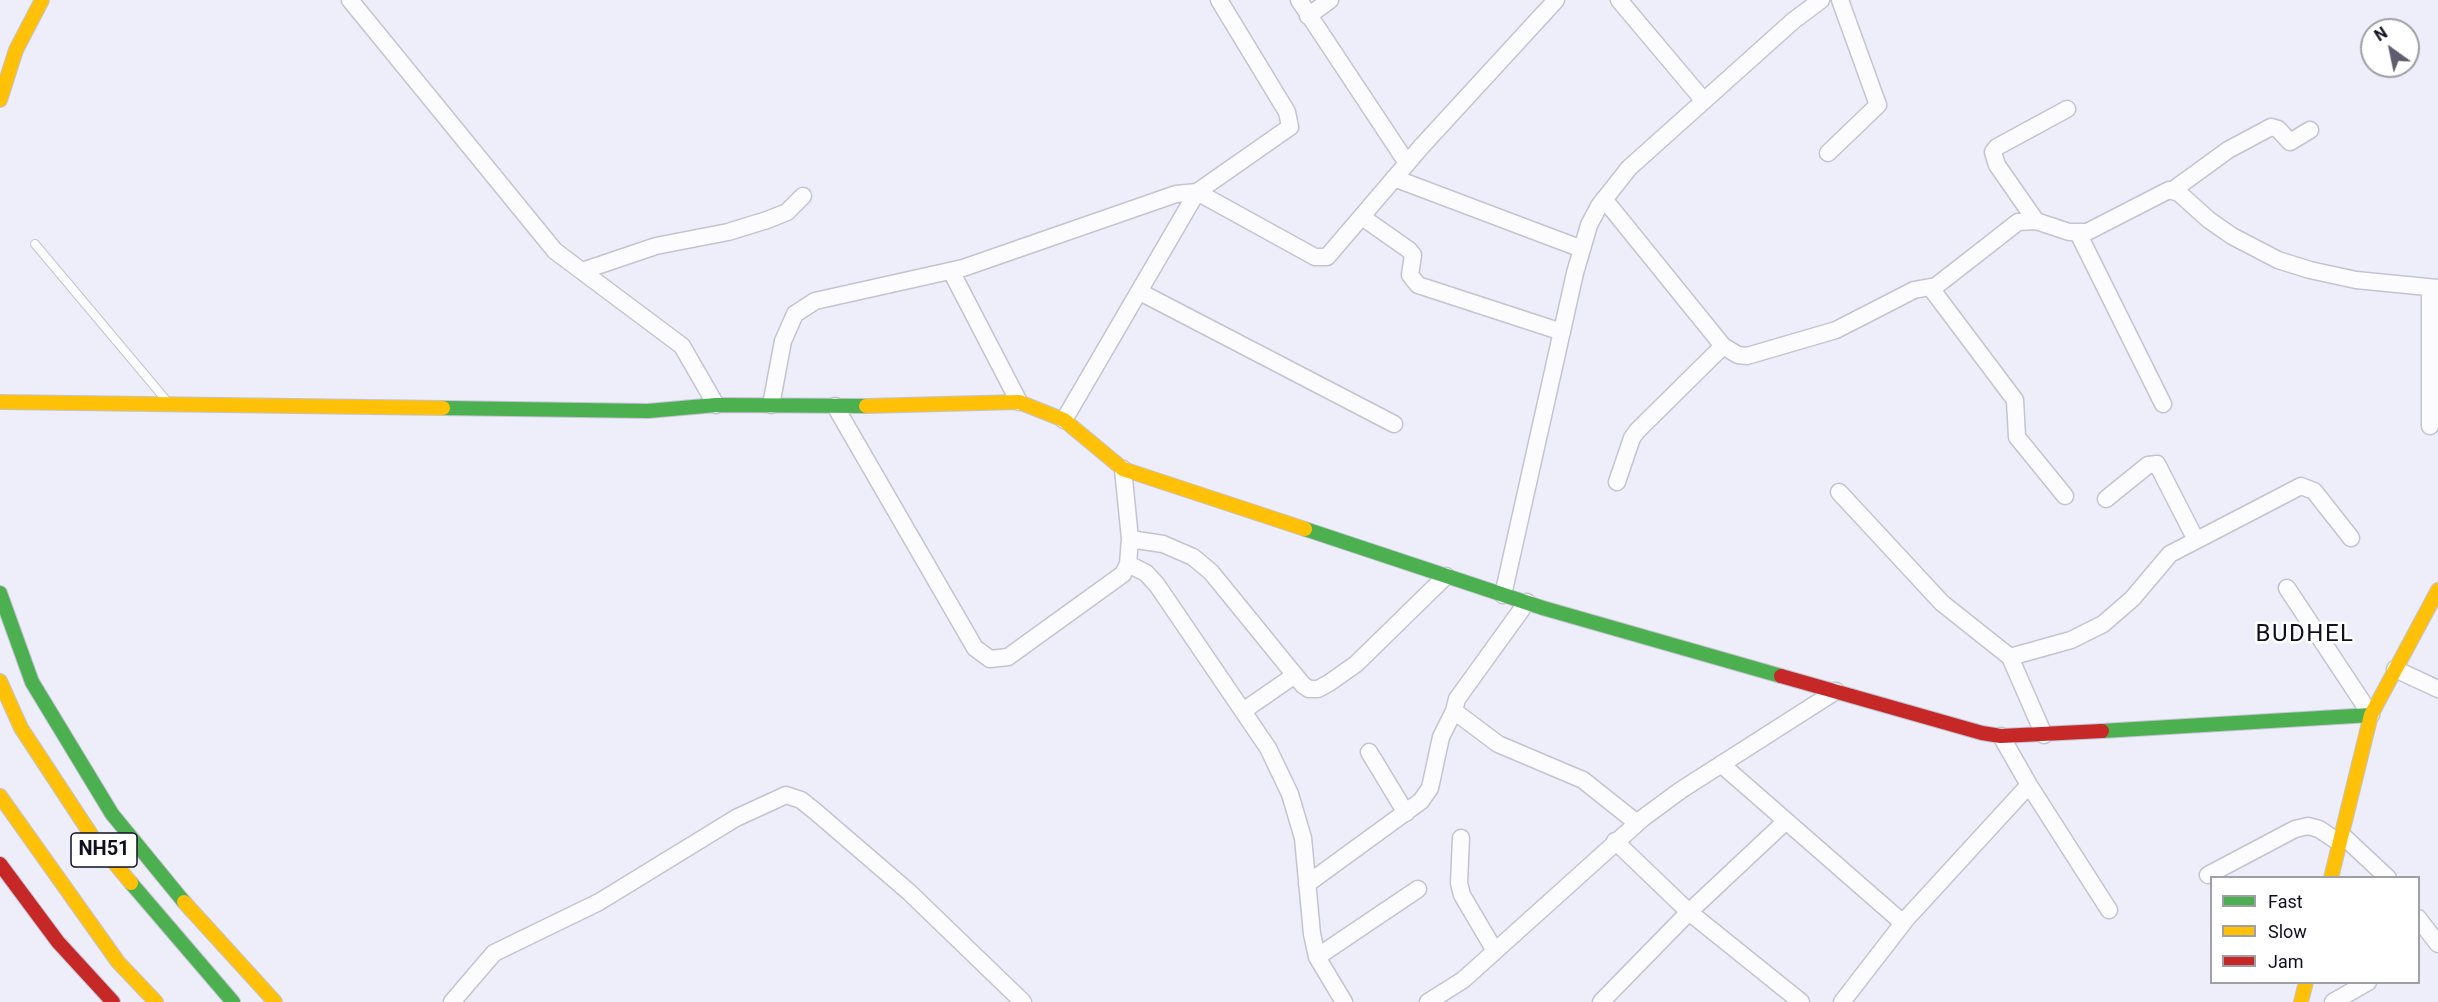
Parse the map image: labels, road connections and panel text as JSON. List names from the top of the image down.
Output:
{
  "streets": {
    "main road": ["NH51"]
  },
  "districts": ["BUDHEL"],
  "legend": ["Fast", "Slow", "Jam"],
  "north": "top left"
}
